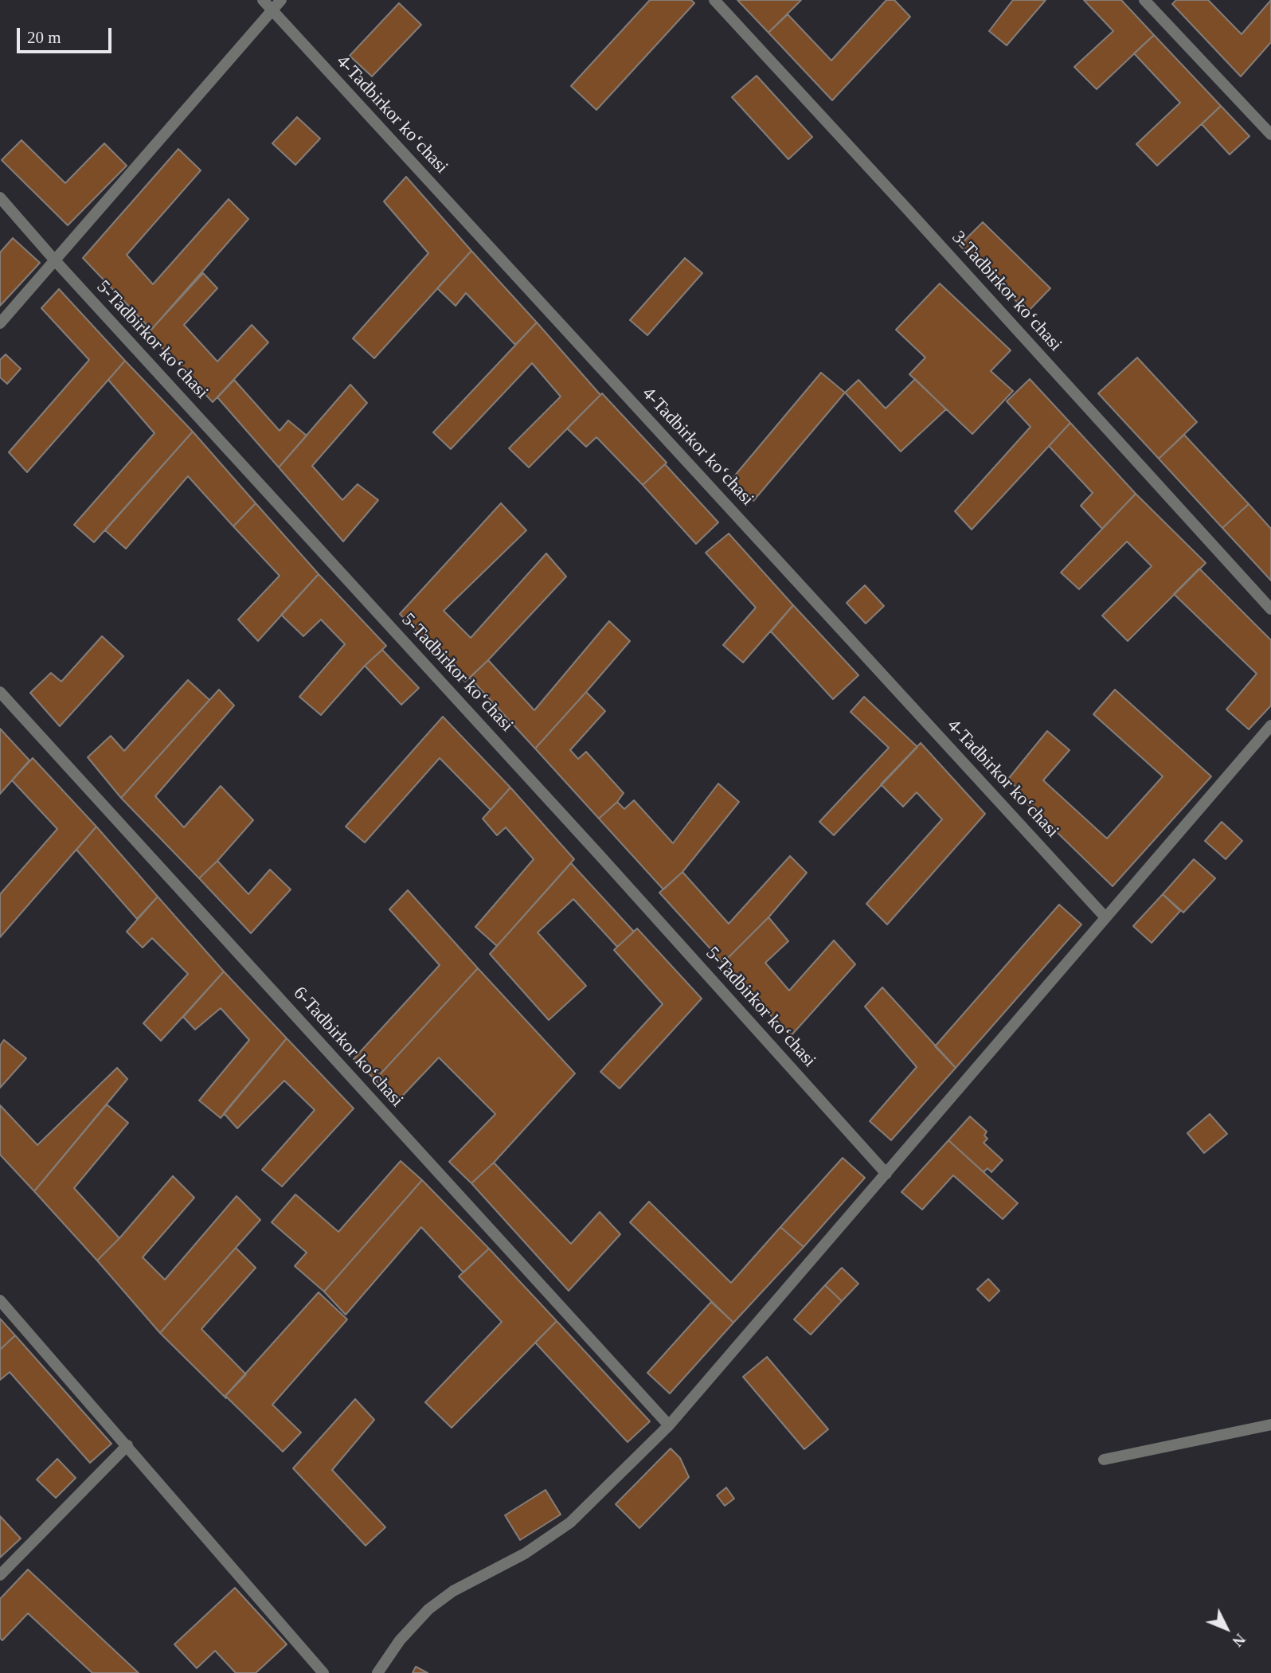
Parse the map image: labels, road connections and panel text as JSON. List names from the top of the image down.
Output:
{
  "streets": {
    "street": [
      "4-Tadbirkor koʻchasi",
      "3-Tadbirkor koʻchasi",
      "5-Tadbirkor koʻchasi",
      "6-Tadbirkor koʻchasi"
    ]
  },
  "scale_bar": "20 m",
  "north": "bottom right"
}
